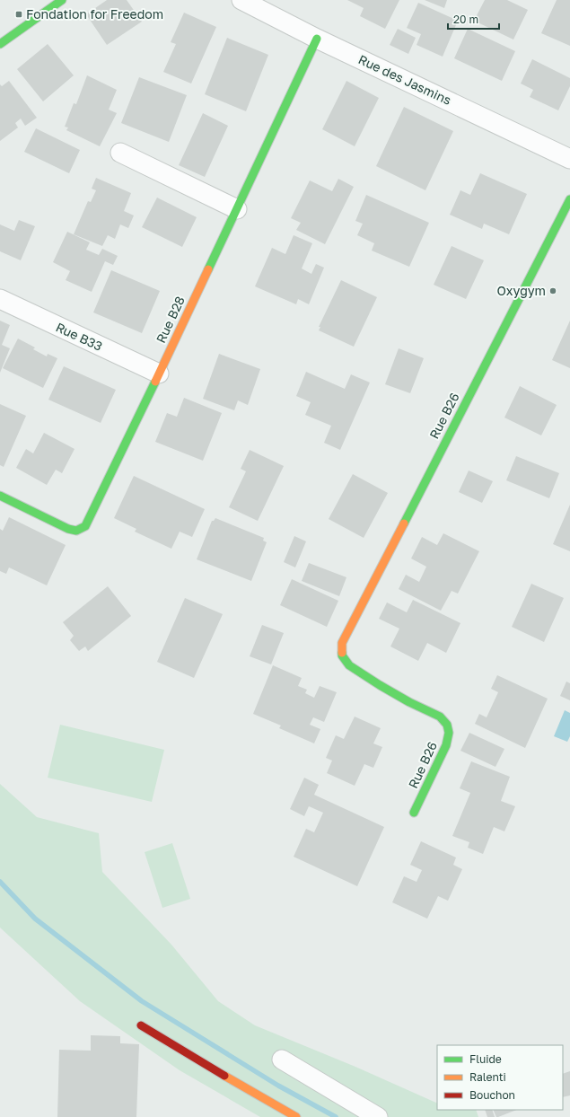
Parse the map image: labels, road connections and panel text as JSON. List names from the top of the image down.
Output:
{
  "streets": {
    "street": [
      "Rue des Jasmins",
      "Rue B28",
      "Rue B33",
      "Rue B26"
    ]
  },
  "crossings": [
    ["Rue des Jasmins", "Rue B28"],
    ["Rue B28", "Rue B33"]
  ],
  "places": {
    "transit": ["Fondation for Freedom"],
    "other": ["Oxygym"]
  },
  "legend": ["Fluide", "Ralenti", "Bouchon"],
  "scale_bar": "20 m"
}
